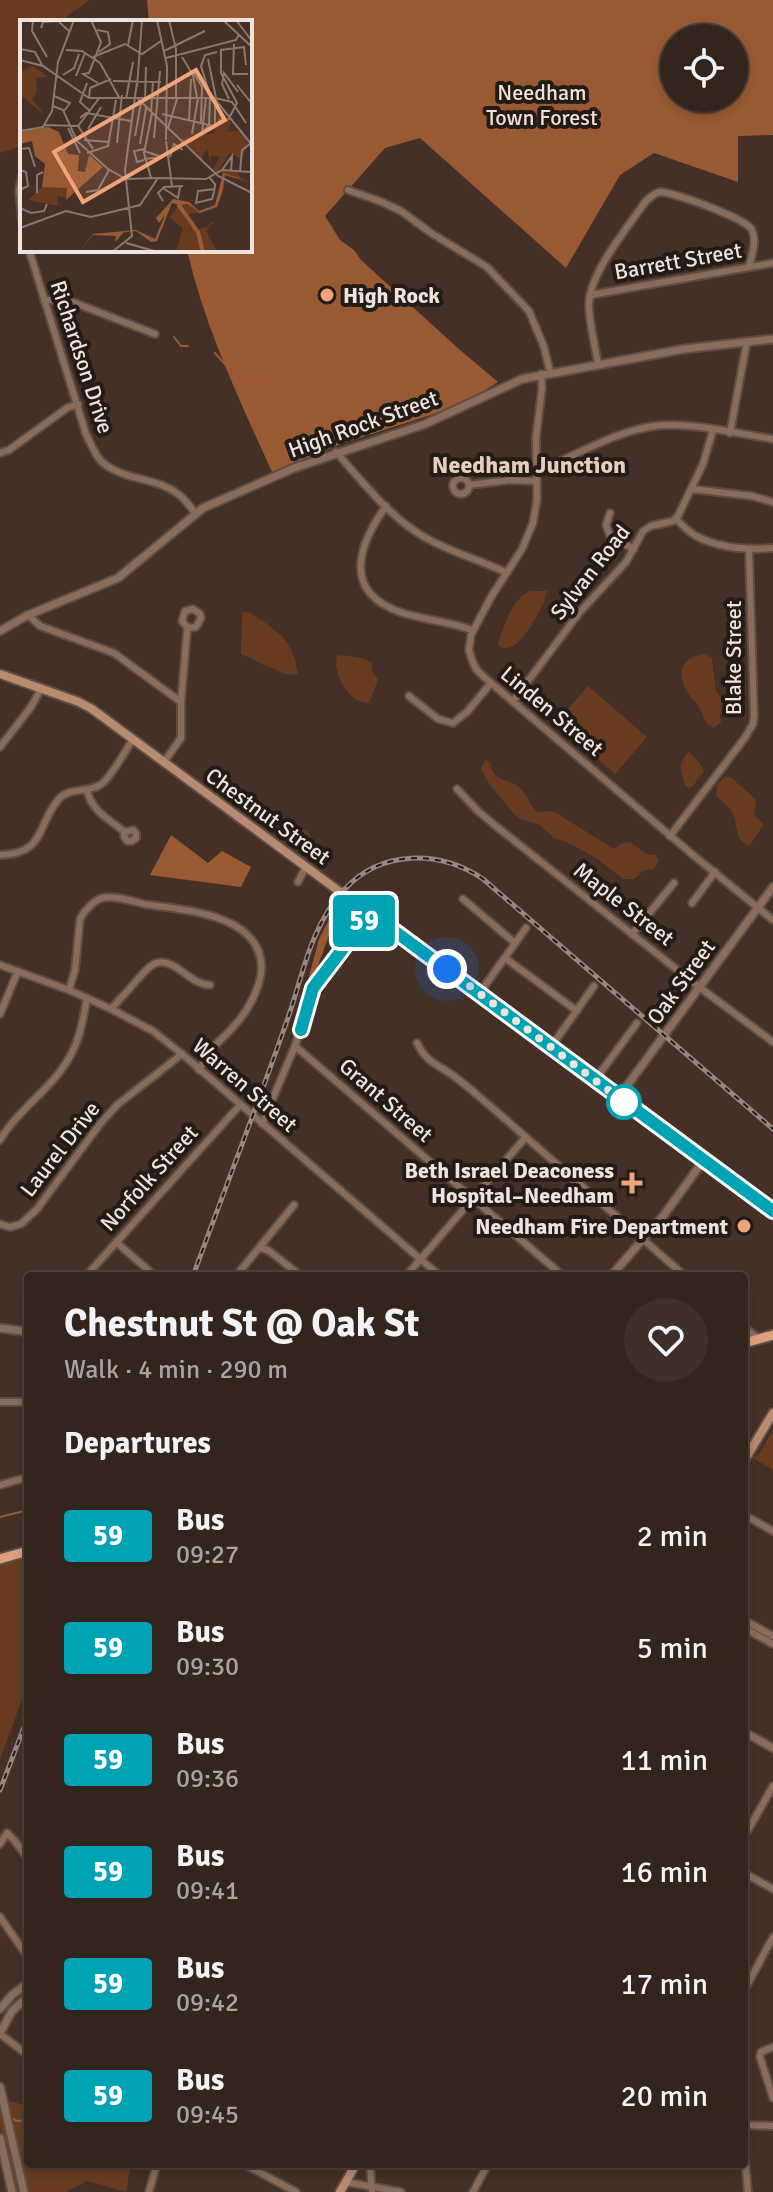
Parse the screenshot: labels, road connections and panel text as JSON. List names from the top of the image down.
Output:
{
  "streets": {
    "main road": ["Chestnut Street"],
    "street": [
      "Barrett Street",
      "Richardson Drive",
      "High Rock Street",
      "Sylvan Road",
      "Blake Street",
      "Linden Street",
      "Maple Street",
      "Oak Street",
      "Warren Street",
      "Grant Street",
      "Laurel Drive",
      "Norfolk Street"
    ]
  },
  "crossings": [
    ["Richardson Drive", "High Rock Street"],
    ["Sylvan Road", "Linden Street"],
    ["Blake Street", "Linden Street"],
    ["Linden Street", "Oak Street"],
    ["Chestnut Street", "Oak Street"],
    ["Maple Street", "Oak Street"],
    ["Warren Street", "Laurel Drive"],
    ["Warren Street", "Norfolk Street"]
  ],
  "districts": ["Needham Junction"],
  "parks": ["Needham Town Forest"],
  "places": {
    "other": ["High Rock", "Needham Fire Department"],
    "health": ["Beth Israel Deaconess Hospital–Needham"]
  },
  "lines": ["bus line 59"],
  "page": {
    "on_map": "59",
    "heading": [
      ["Chestnut St @ Oak St", "Walk · 4 min · 290 m"],
      "Departures"
    ],
    "list": [
      {
        "mark": "59",
        "name": "Bus",
        "note": "09:27",
        "value": "2 min"
      },
      {
        "mark": "59",
        "name": "Bus",
        "note": "09:30",
        "value": "5 min"
      },
      {
        "mark": "59",
        "name": "Bus",
        "note": "09:36",
        "value": "11 min"
      },
      {
        "mark": "59",
        "name": "Bus",
        "note": "09:41",
        "value": "16 min"
      },
      {
        "mark": "59",
        "name": "Bus",
        "note": "09:42",
        "value": "17 min"
      },
      {
        "mark": "59",
        "name": "Bus",
        "note": "09:45",
        "value": "20 min"
      }
    ]
  }
}
